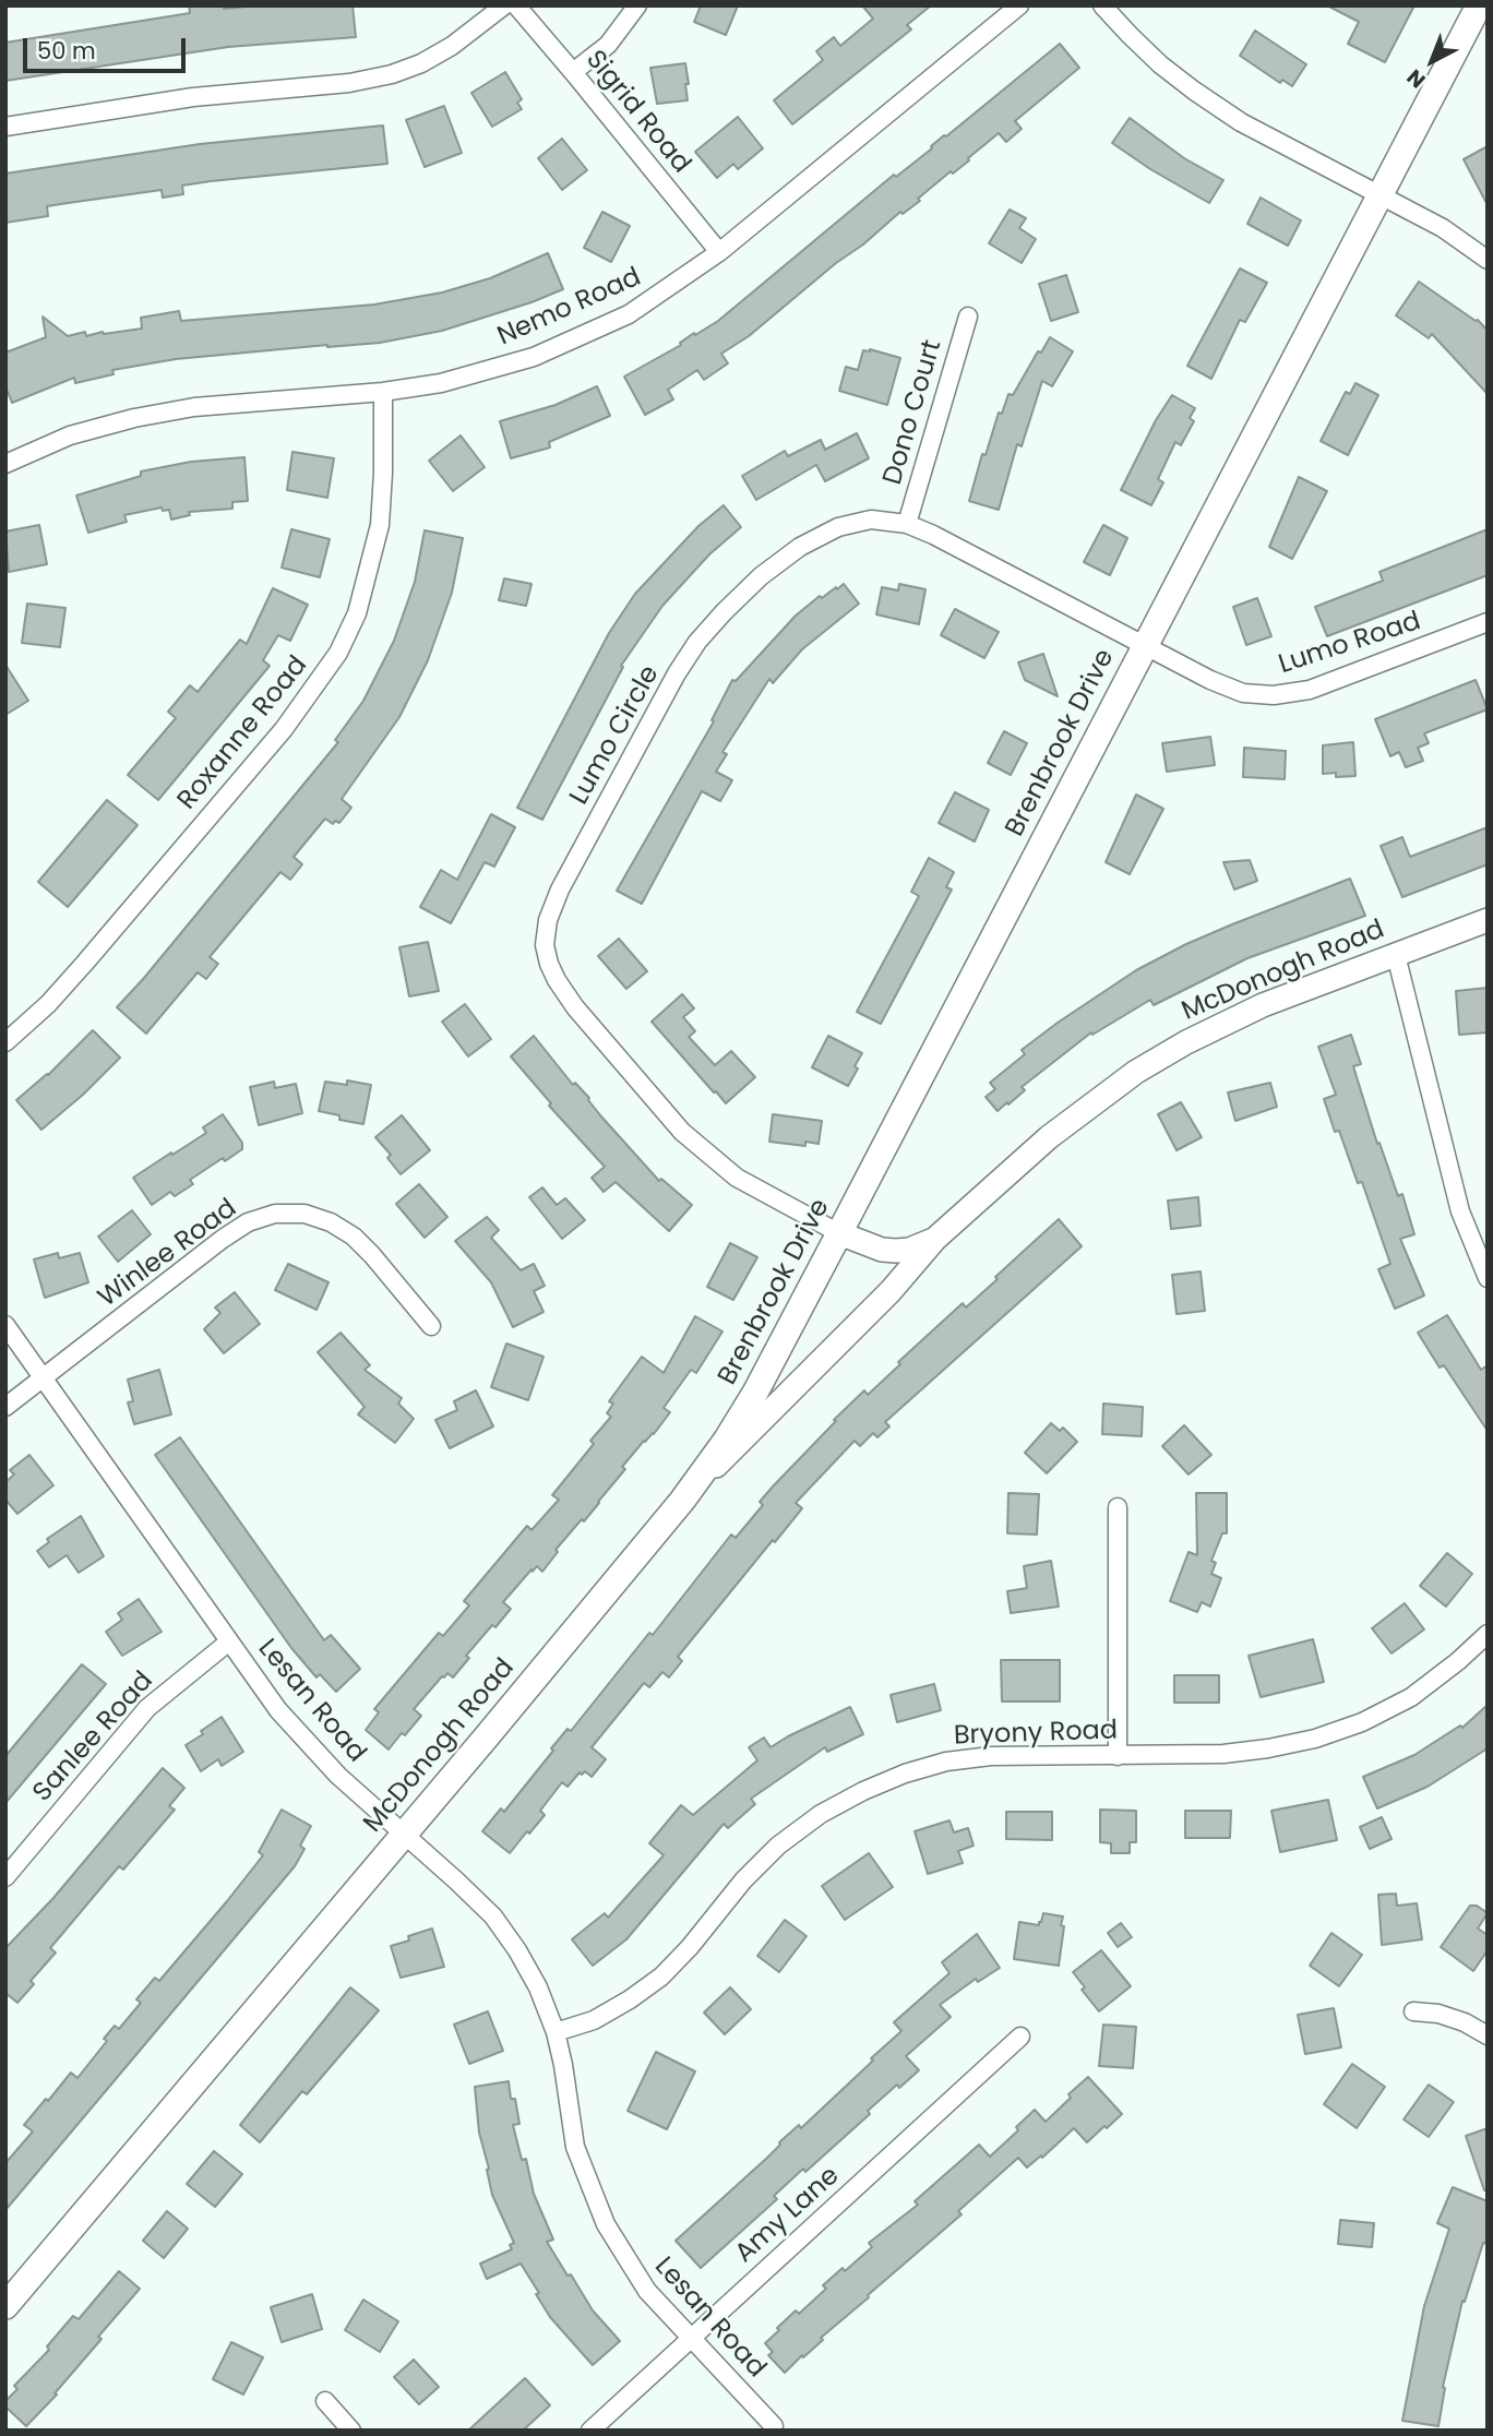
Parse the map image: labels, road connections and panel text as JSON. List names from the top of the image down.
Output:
{
  "streets": {
    "main road": ["Brenbrook Drive", "McDonogh Road"],
    "street": [
      "Sigrid Road",
      "Nemo Road",
      "Dono Court",
      "Lumo Road",
      "Roxanne Road",
      "Lumo Circle",
      "Winlee Road",
      "Lesan Road",
      "Bryony Road",
      "Sanlee Road",
      "Amy Lane"
    ]
  },
  "crossings": [
    ["Sigrid Road", "Nemo Road"],
    ["Nemo Road", "Roxanne Road"],
    ["Dono Court", "Lumo Circle"],
    ["Lumo Road", "Lumo Circle"],
    ["Lumo Road", "Brenbrook Drive"],
    ["Lumo Circle", "Brenbrook Drive"],
    ["Lumo Circle", "McDonogh Road"],
    ["Brenbrook Drive", "McDonogh Road"],
    ["McDonogh Road", "Lesan Road"],
    ["Winlee Road", "Lesan Road"],
    ["Lesan Road", "Bryony Road"],
    ["Lesan Road", "Sanlee Road"],
    ["Lesan Road", "Amy Lane"]
  ],
  "scale_bar": "50 m",
  "north": "bottom left"
}
